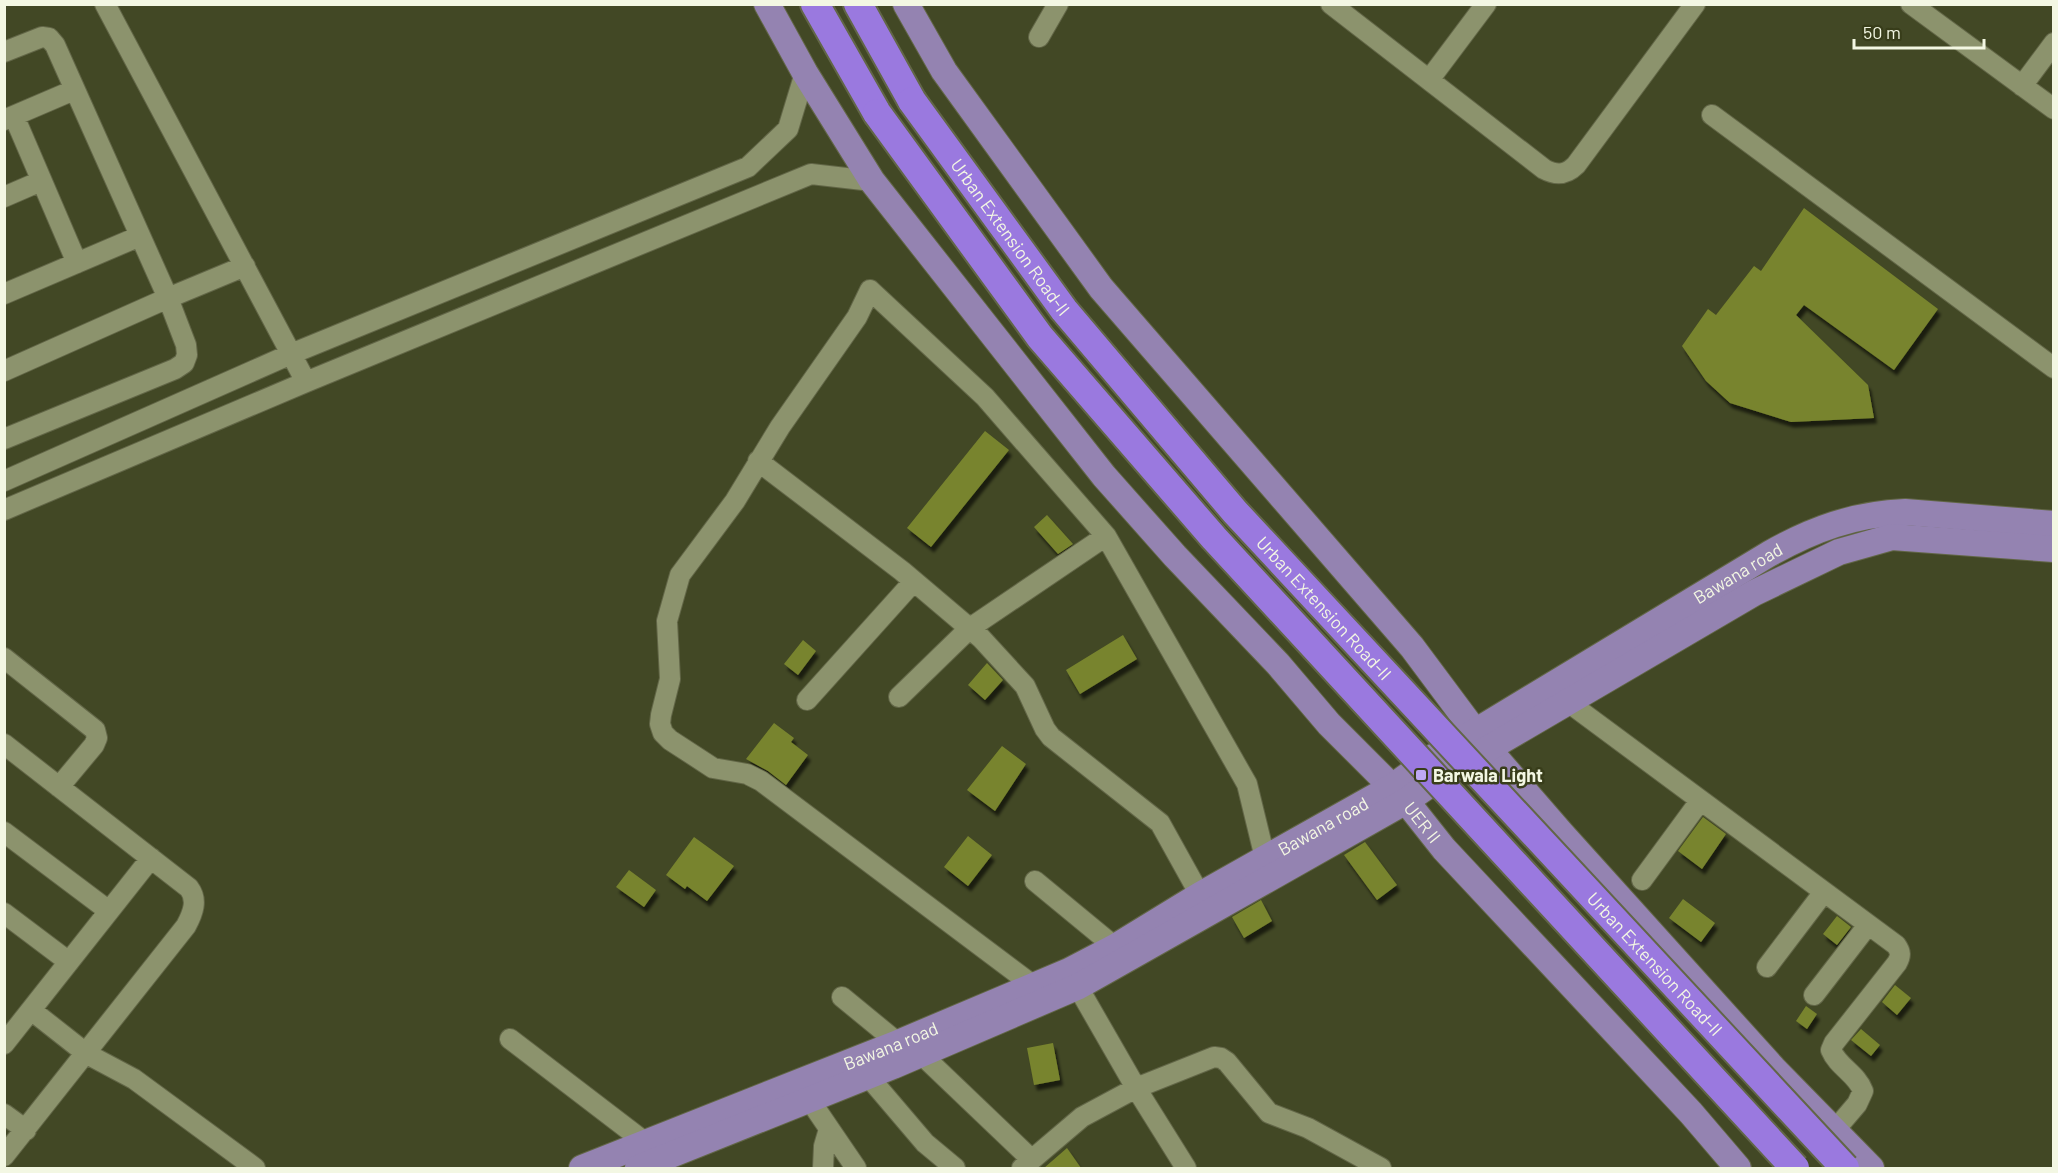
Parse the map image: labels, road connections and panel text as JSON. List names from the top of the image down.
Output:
{
  "streets": {
    "highway": ["Urban Extension Road-II"],
    "main road": ["Bawana road", "UER II"]
  },
  "crossings": [
    ["Bawana road", "UER II"]
  ],
  "places": {
    "transit": ["Barwala Light"]
  },
  "scale_bar": "50 m"
}
